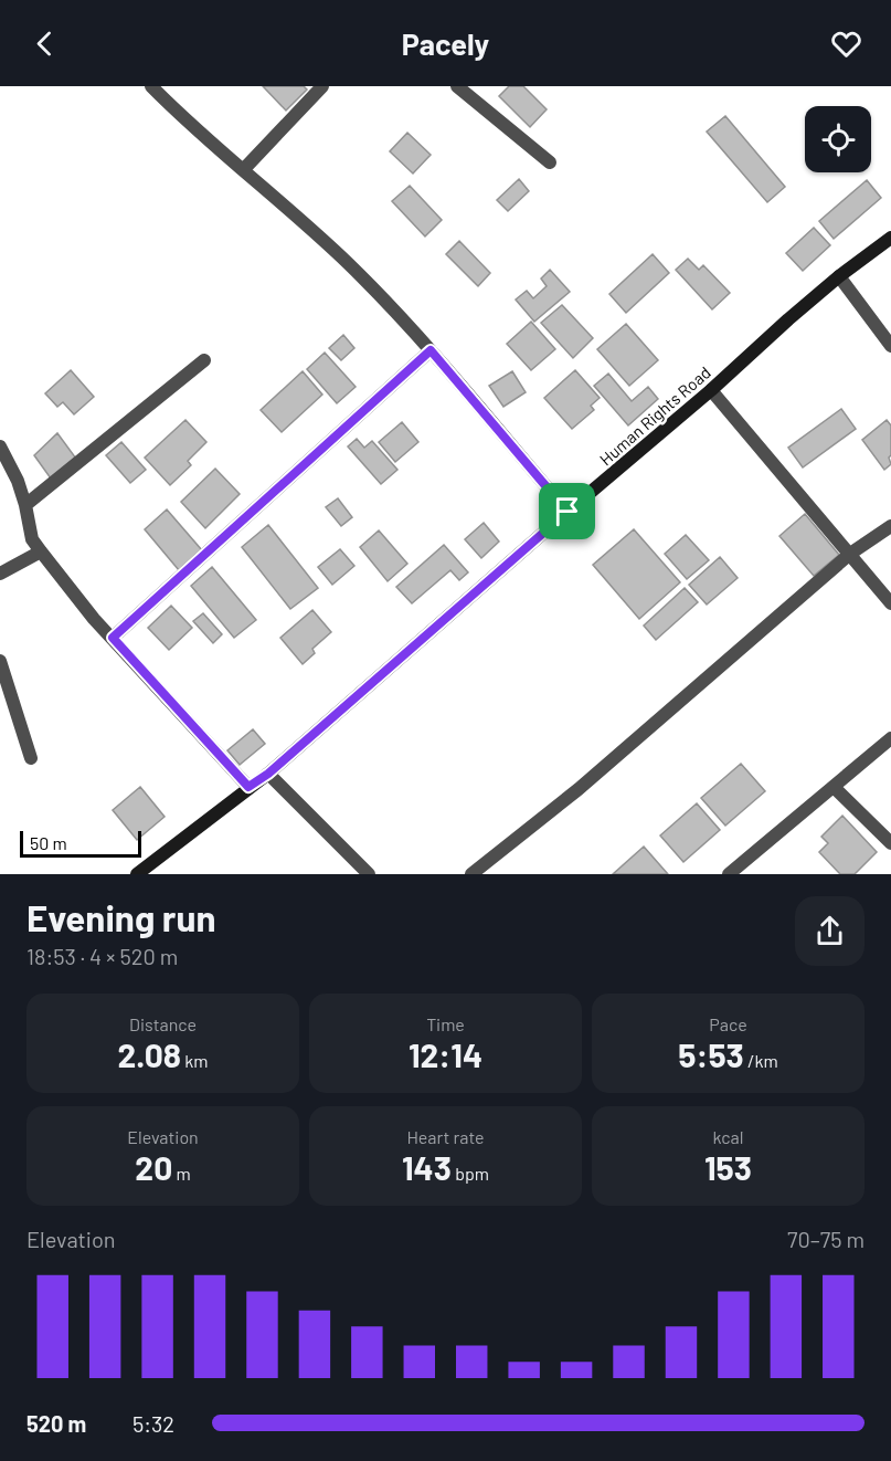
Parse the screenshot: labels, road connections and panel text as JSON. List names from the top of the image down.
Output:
{
  "streets": {
    "street": ["Human Rights Road"]
  },
  "scale_bar": "50 m",
  "page": {
    "header": "Pacely",
    "scale": "50 m",
    "heading": ["Evening run", "18:53 · 4 × 520 m"],
    "stats": [
      ["Distance", "2.08 km"],
      ["Time", "12:14"],
      ["Pace", "5:53 /km"],
      ["Elevation", "20 m"],
      ["Heart rate", "143 bpm"],
      ["kcal", "153"]
    ],
    "chart": ["Elevation", "70–75 m"],
    "list": [
      {
        "name": "520 m",
        "note": "5:32"
      }
    ]
  }
}
